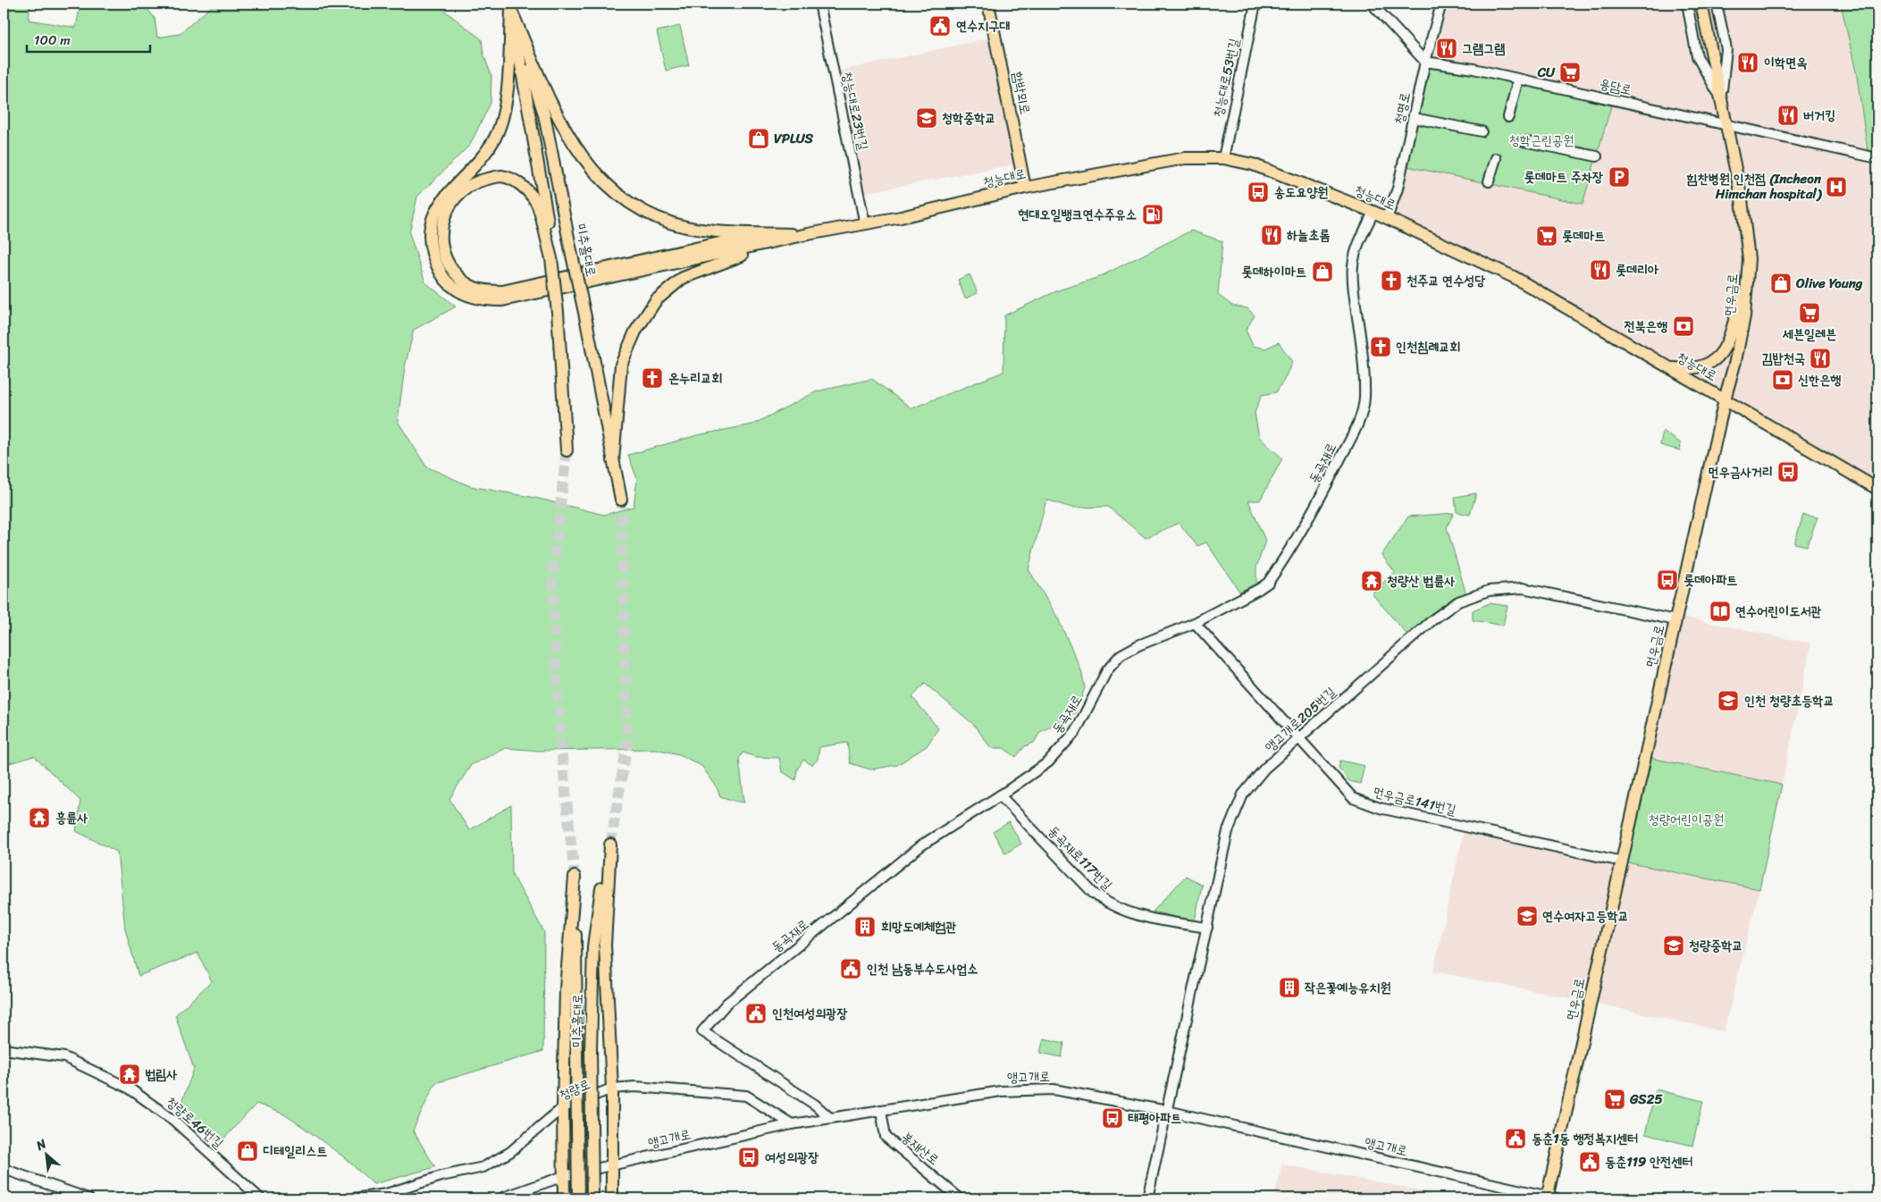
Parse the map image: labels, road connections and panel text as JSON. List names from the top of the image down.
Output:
{
  "streets": {
    "main road": [
      "함박뫼로",
      "청능대로",
      "미추홀대로",
      "먼우금로"
    ],
    "street": [
      "청능대로53번길",
      "용담로",
      "청명로",
      "청능대로23번길",
      "동곡재로",
      "앵고개로205번길",
      "먼우금로141번길",
      "동곡재로117번길",
      "앵고개로",
      "청량로",
      "청량로46번길",
      "봉재산로"
    ]
  },
  "crossings": [
    ["청능대로53번길", "청능대로"],
    ["용담로", "청명로"],
    ["용담로", "먼우금로"],
    ["함박뫼로", "청능대로"],
    ["청명로", "청능대로"],
    ["청능대로23번길", "청능대로"],
    ["청능대로", "먼우금로"],
    ["청능대로", "동곡재로"],
    ["미추홀대로", "청량로"],
    ["먼우금로", "앵고개로205번길"],
    ["먼우금로", "먼우금로141번길"],
    ["먼우금로", "앵고개로"],
    ["동곡재로", "먼우금로141번길"],
    ["동곡재로", "동곡재로117번길"],
    ["동곡재로", "앵고개로"],
    ["앵고개로205번길", "먼우금로141번길"],
    ["앵고개로205번길", "동곡재로117번길"],
    ["앵고개로205번길", "앵고개로"],
    ["앵고개로", "청량로"],
    ["앵고개로", "봉재산로"]
  ],
  "parks": ["청학근린공원", "청량어린이공원"],
  "places": {
    "public building": [
      "연수지구대",
      "인천 남동부수도사업소",
      "인천여성의광장",
      "동춘1동 행정복지센터",
      "동춘119 안전센터"
    ],
    "restaurant": [
      "그램그램",
      "이학면옥",
      "버거킹",
      "하늘초롬",
      "롯데리아",
      "김밥천국"
    ],
    "supermarket": [
      "CU",
      "롯데마트",
      "세븐일레븐",
      "GS25"
    ],
    "school or university": [
      "청학중학교",
      "인천 청량초등학교",
      "연수여자고등학교",
      "청량중학교"
    ],
    "shop": [
      "VPLUS",
      "롯데하이마트",
      "Olive Young",
      "디테일리스트"
    ],
    "parking": ["롯데마트 주차장"],
    "hospital": ["힘찬병원 인천점 (Incheon Himchan hospital)"],
    "bus stop": [
      "송도요양원",
      "먼우금사거리",
      "롯데아파트",
      "태평아파트",
      "여성의광장"
    ],
    "fuel station": ["현대오일뱅크연수주유소"],
    "church": ["천주교 연수성당", "인천침례교회", "온누리교회"],
    "bank": ["전북은행", "신한은행"],
    "temple": ["청량산 법륜사", "흥륜사", "법림사"],
    "library": ["연수어린이도서관"],
    "building": ["희망도예체험관", "작은꽃예능유치원"]
  },
  "scale_bar": "100 m",
  "north": "top left"
}
